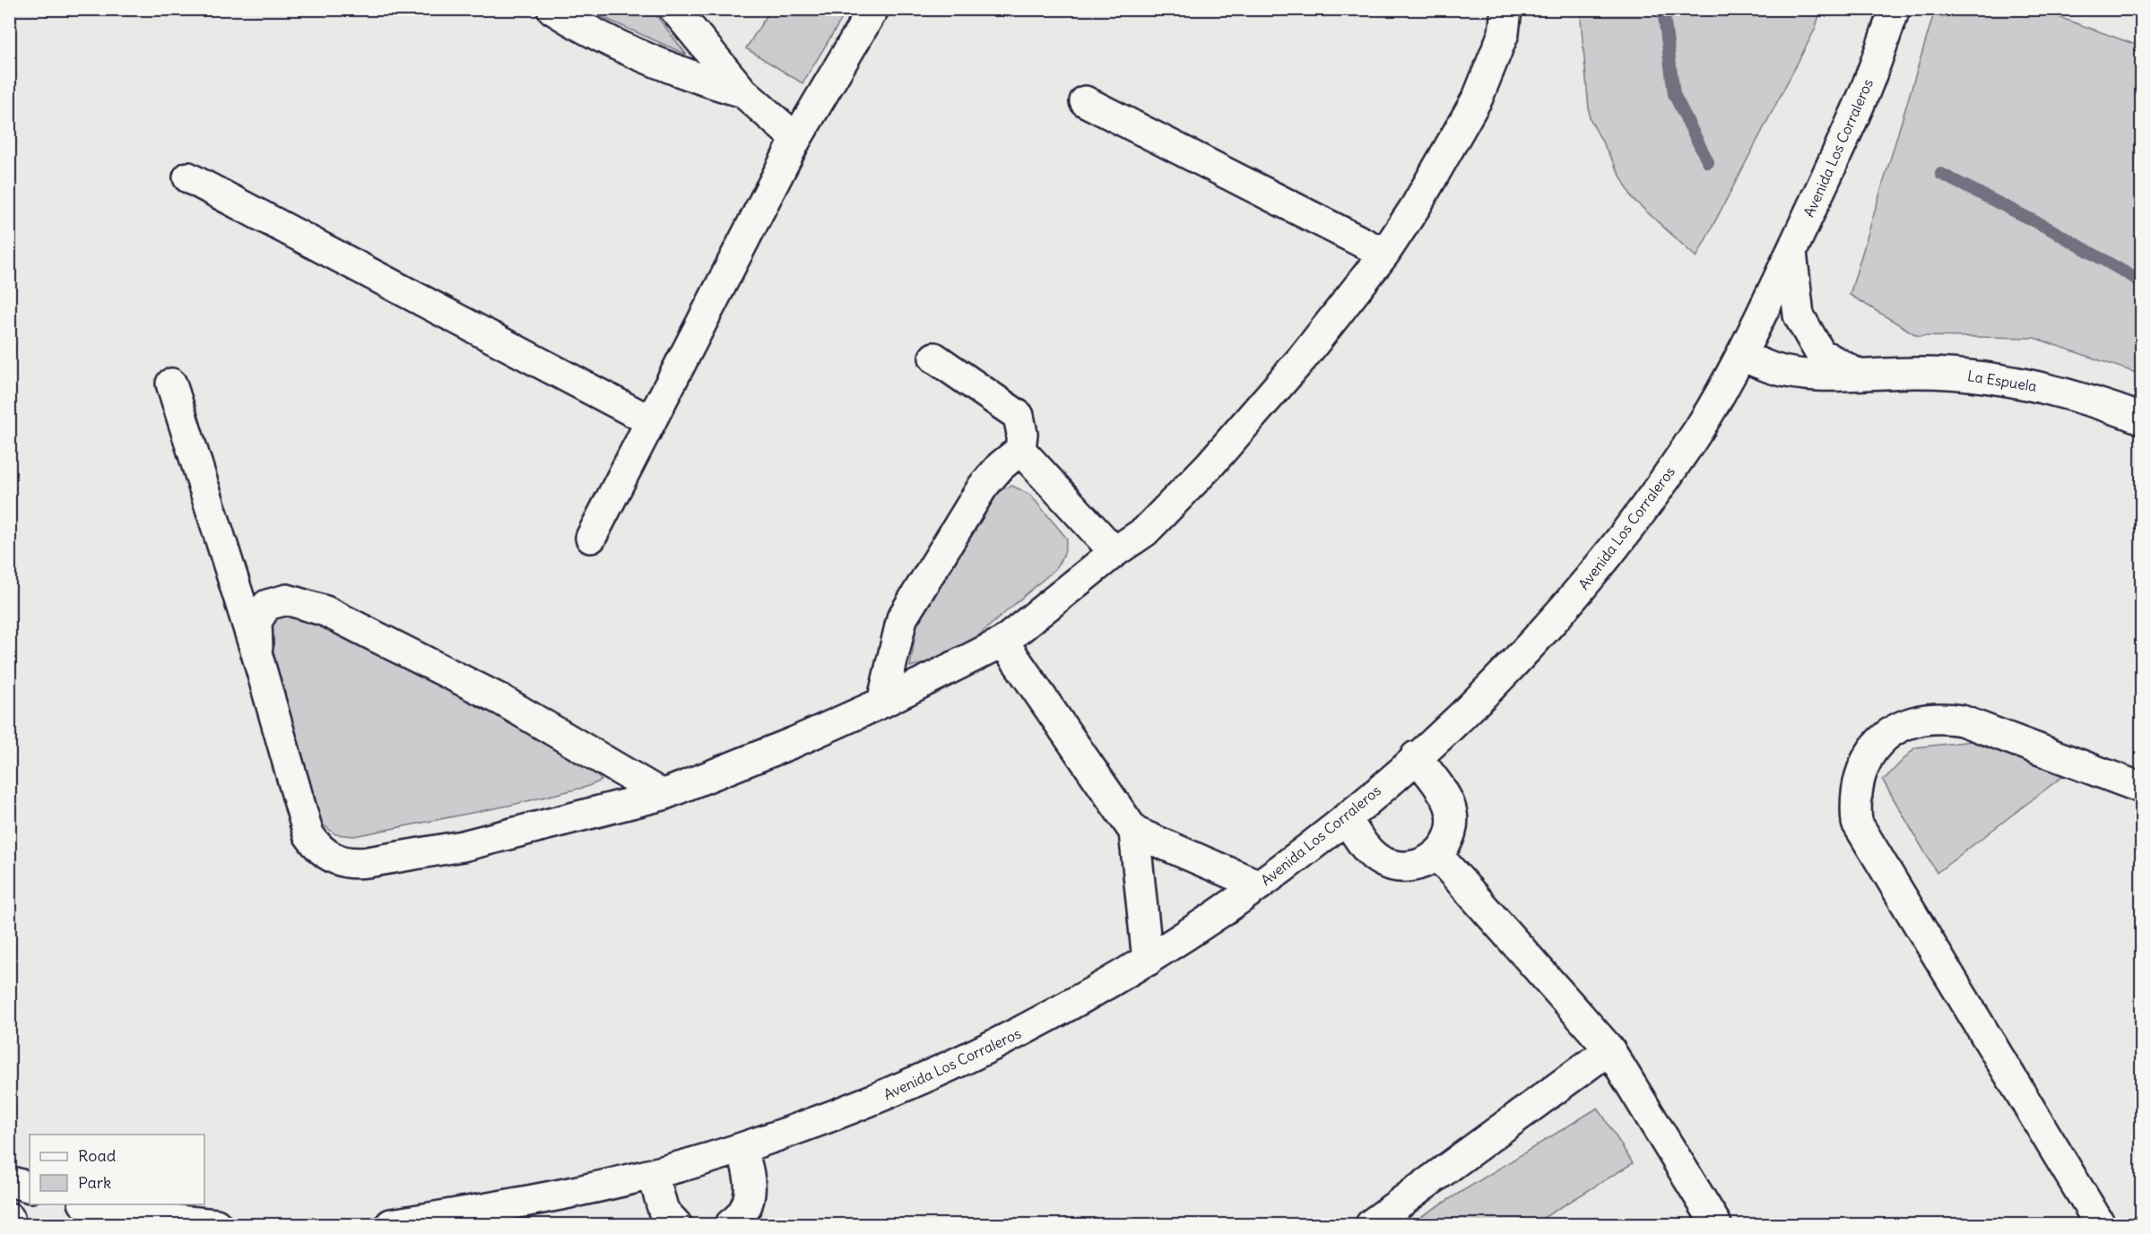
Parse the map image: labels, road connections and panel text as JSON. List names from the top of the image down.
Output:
{
  "streets": {
    "street": ["Avenida Los Corraleros", "La Espuela"]
  },
  "crossings": [
    ["Avenida Los Corraleros", "La Espuela"]
  ],
  "legend": ["Road", "Park"]
}
